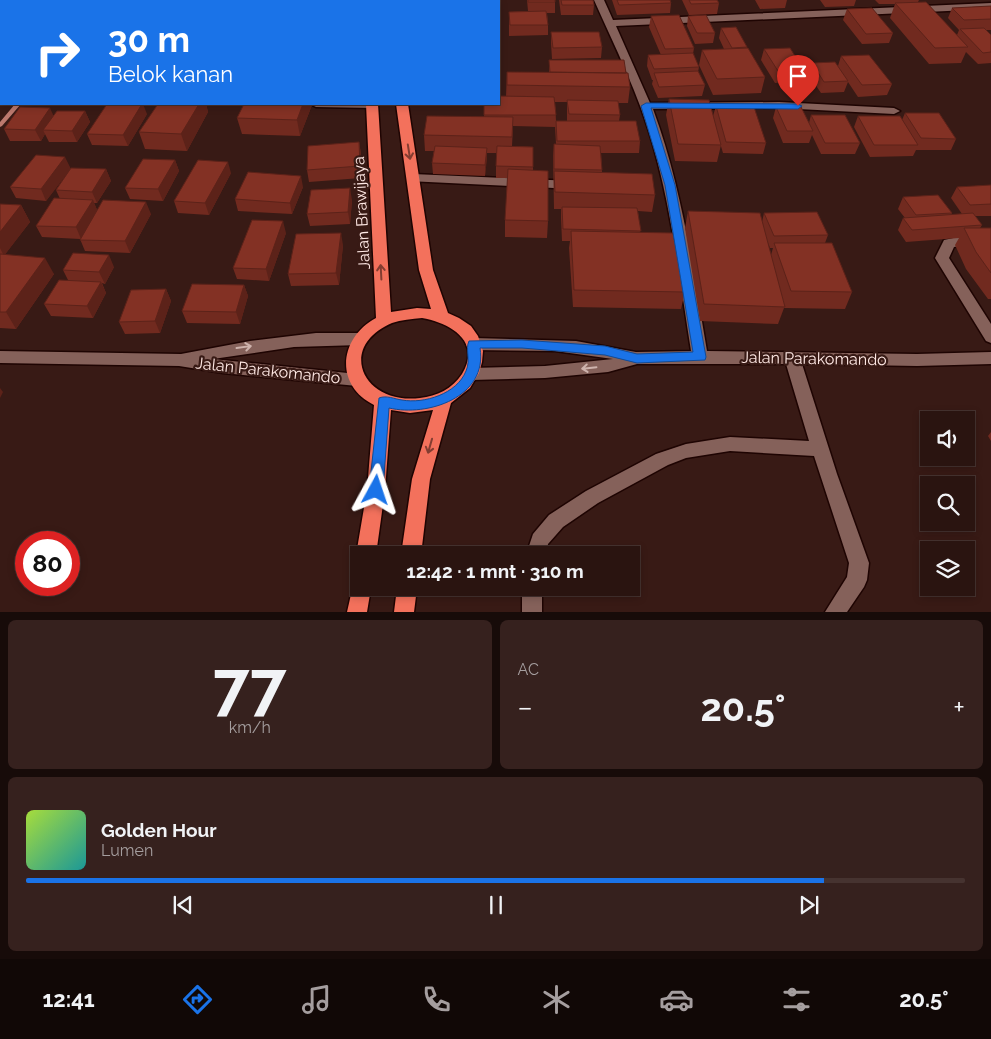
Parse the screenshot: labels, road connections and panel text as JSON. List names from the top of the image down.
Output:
{
  "streets": {
    "highway": ["Jalan Brawijaya"],
    "street": ["Jalan Parakomando"]
  },
  "crossings": [
    ["Jalan Brawijaya", "Jalan Parakomando"]
  ],
  "page": {
    "turn": ["30 m", "Belok kanan"],
    "limit": "80",
    "trip": "12:42 · 1 mnt · 310 m",
    "tile": [
      ["77", "km/h"],
      "AC"
    ],
    "heat": ["−", "20.5°", "+"],
    "song": ["Golden Hour", "Lumen"],
    "tabs": ["12:41", "20.5°"]
  }
}
